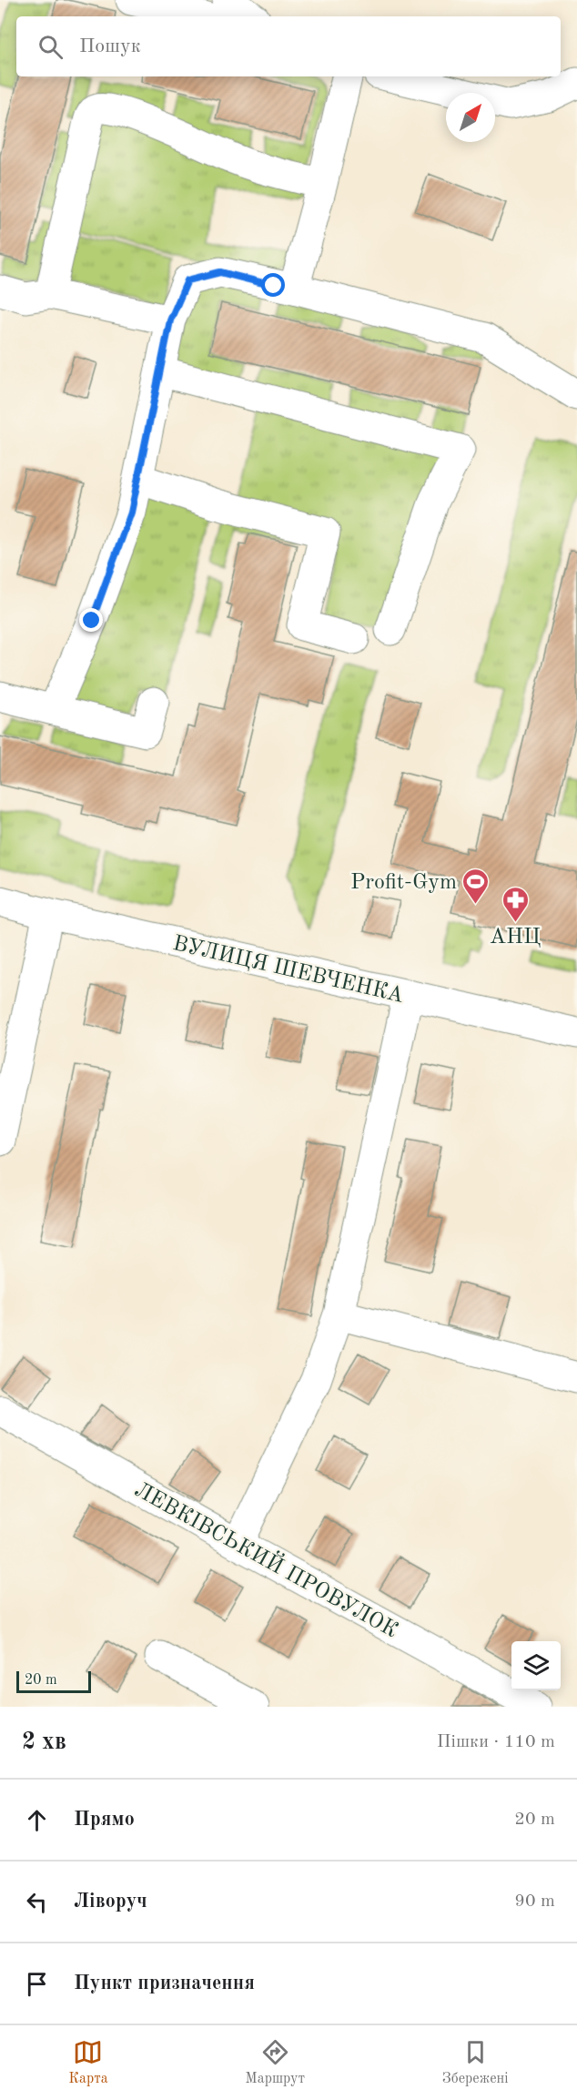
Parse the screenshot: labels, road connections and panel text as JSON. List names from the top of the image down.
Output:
{
  "streets": {
    "street": ["ВУЛИЦЯ ШЕВЧЕНКА", "ЛЕВКІВСЬКИЙ ПРОВУЛОК"]
  },
  "places": {
    "sports": ["Profit-Gym"],
    "pharmacy": ["АНЦ"]
  },
  "scale_bar": "20 m",
  "north": "top right",
  "page": {
    "search": "Пошук",
    "scale": "20 m",
    "heading": ["2 хв", "Пішки · 110 m"],
    "list": [
      ["Прямо", "20 m"],
      ["Ліворуч", "90 m"],
      "Пункт призначення"
    ],
    "nav": ["Карта", "Маршрут", "Збережені"]
  }
}
